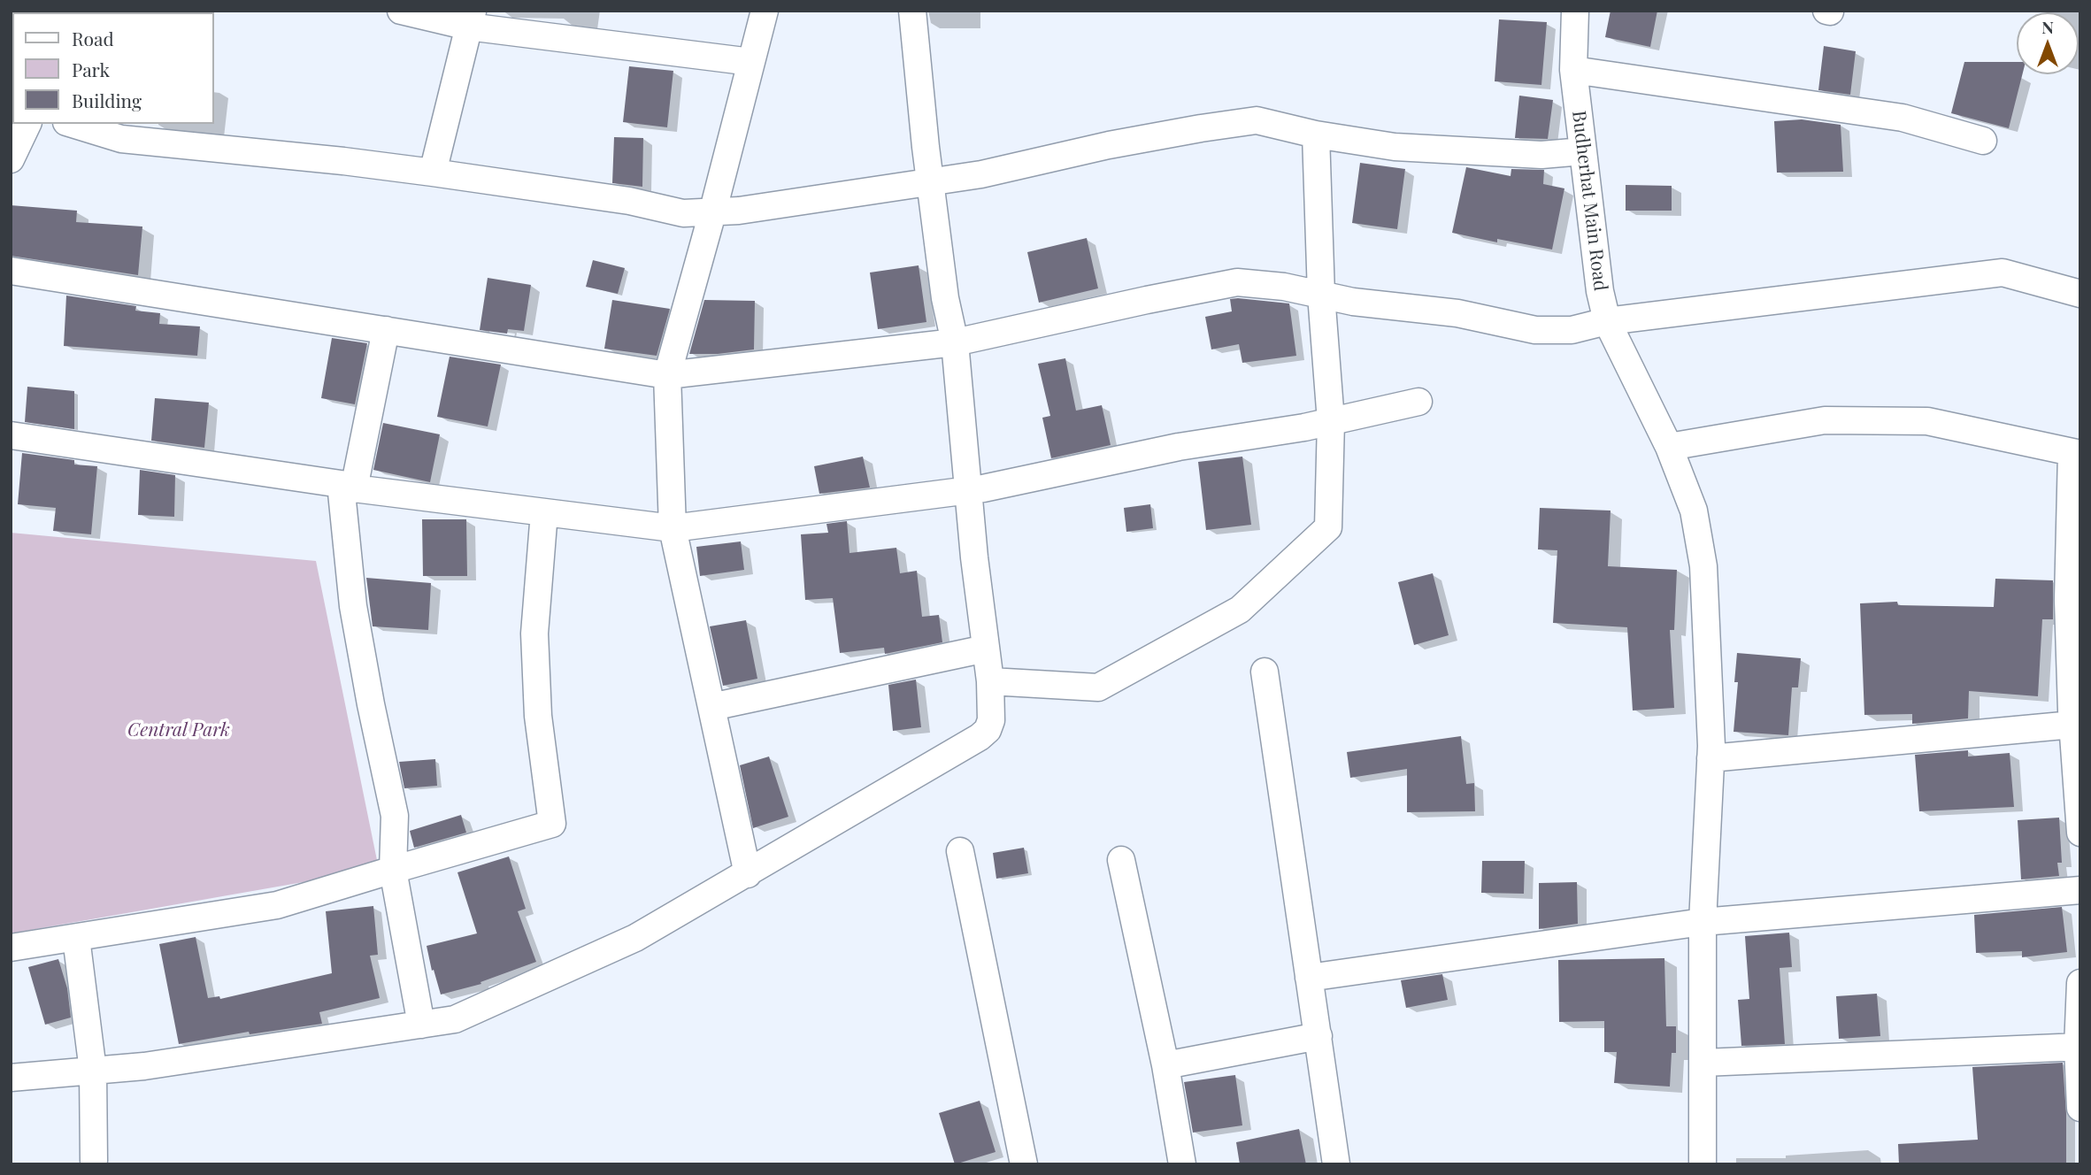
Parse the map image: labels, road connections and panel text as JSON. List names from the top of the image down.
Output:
{
  "streets": {
    "street": ["Budherhat Main Road"]
  },
  "parks": ["Central Park"],
  "legend": ["Road", "Park", "Building"],
  "north": "top"
}
